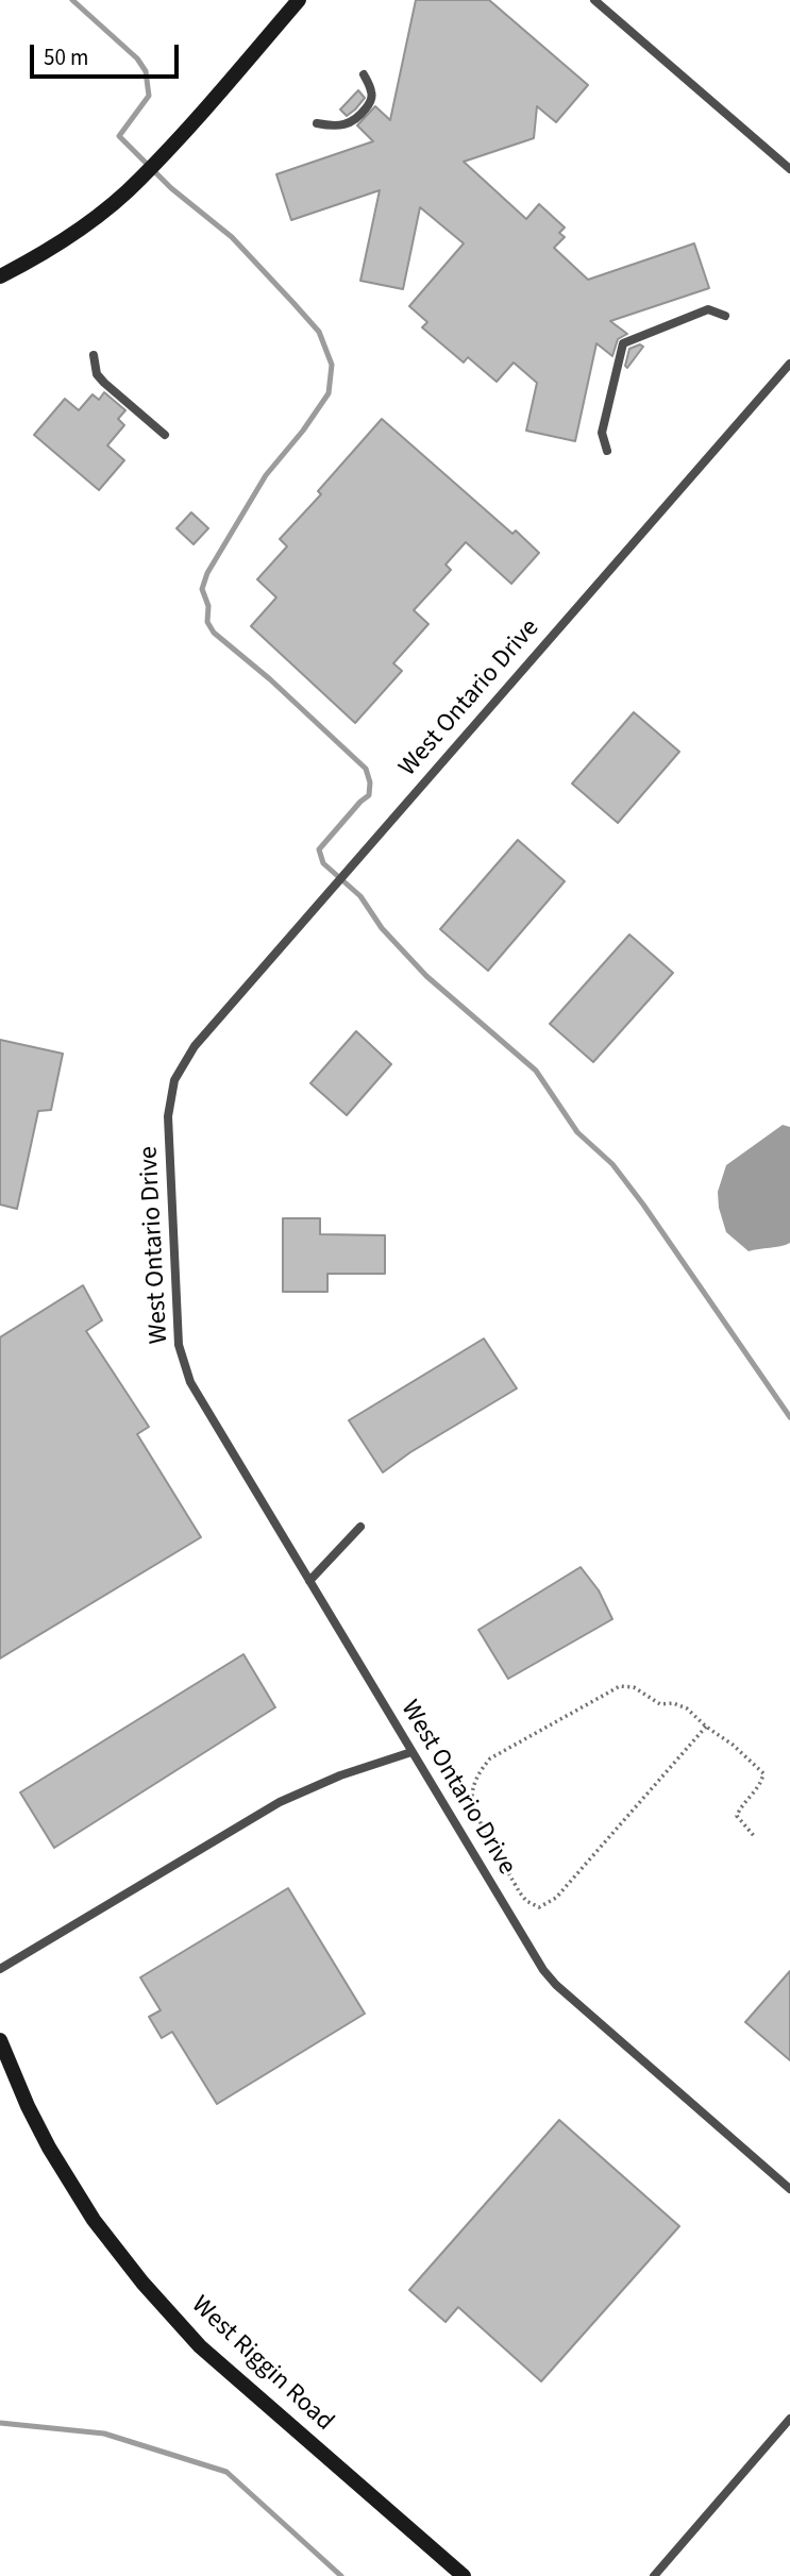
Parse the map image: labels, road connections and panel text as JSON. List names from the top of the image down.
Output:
{
  "streets": {
    "street": ["West Riggin Road"],
    "lane": ["West Ontario Drive"]
  },
  "scale_bar": "50 m"
}
